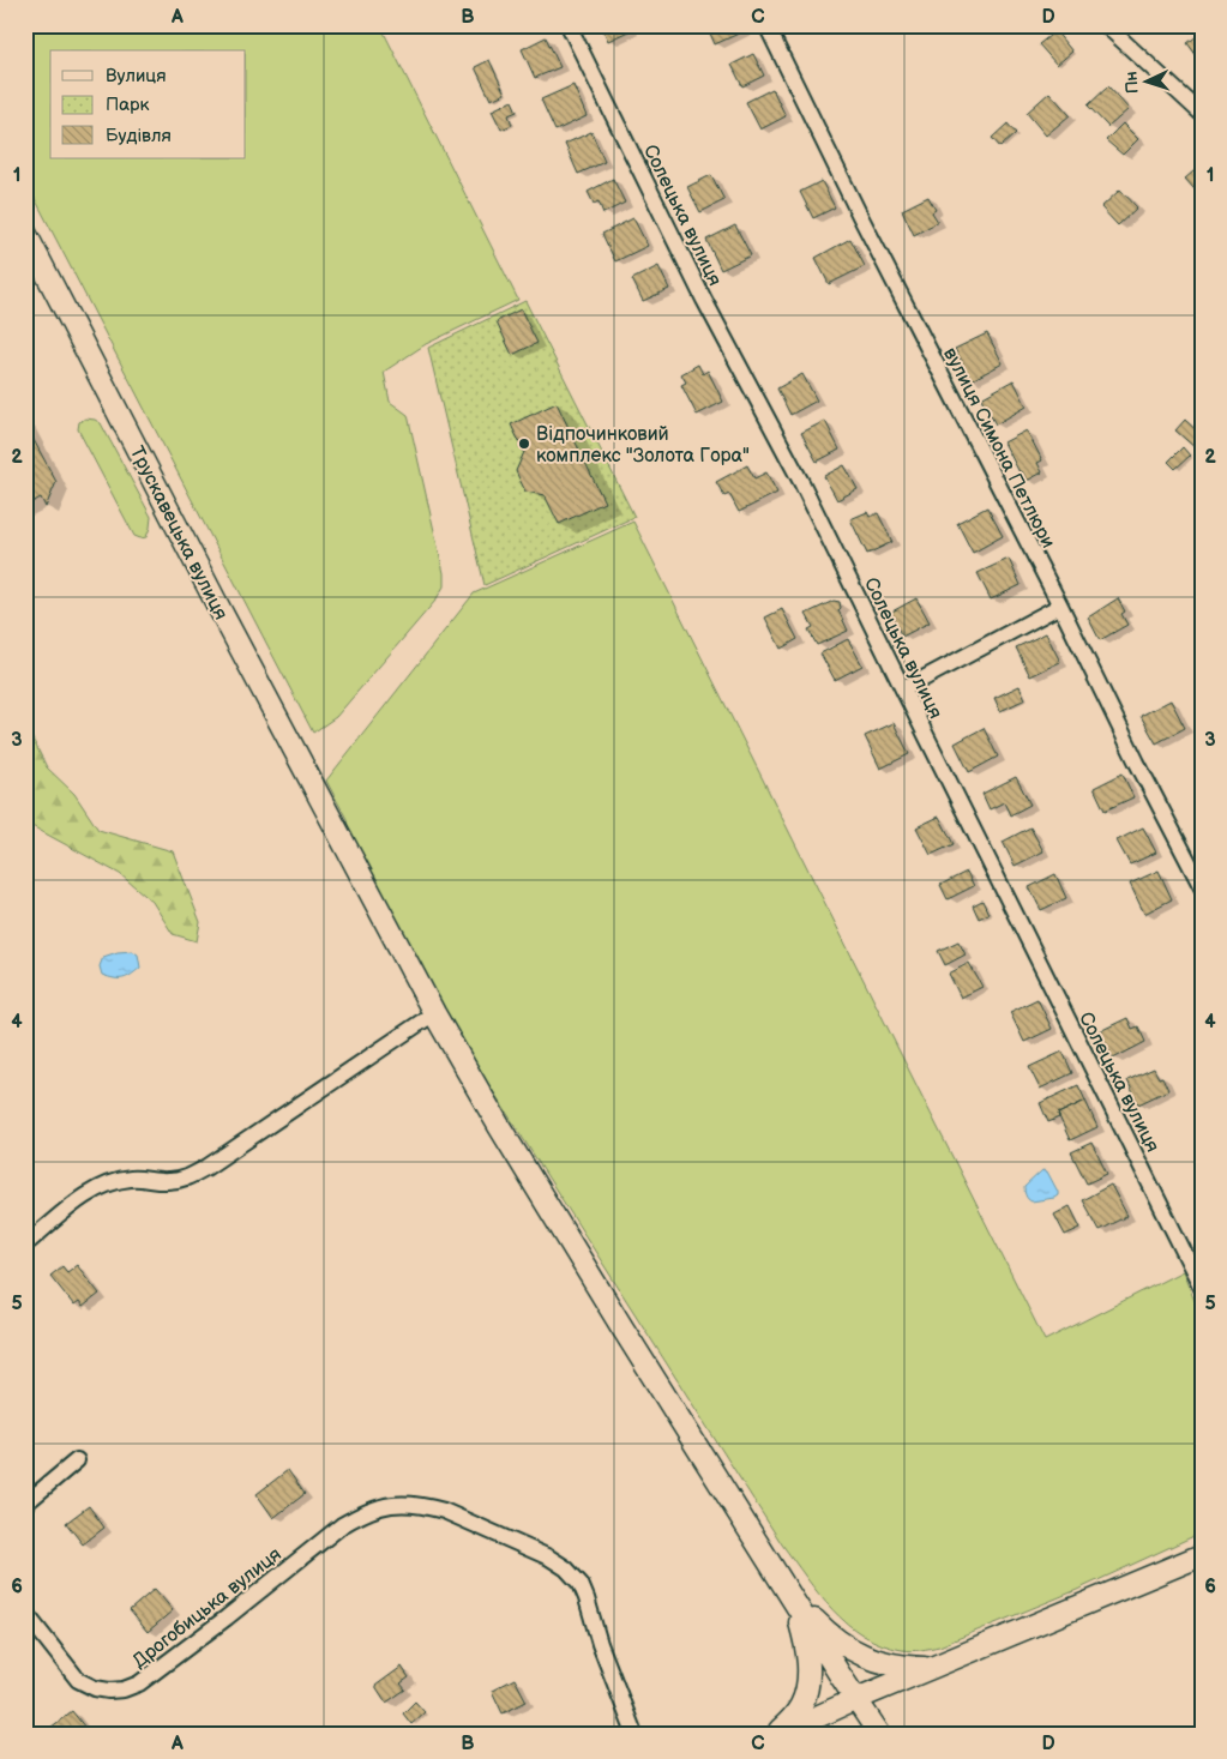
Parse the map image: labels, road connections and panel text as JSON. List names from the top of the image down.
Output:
{
  "streets": {
    "main road": ["Трускавецька вулиця"],
    "street": ["Солецька вулиця", "вулиця Симона Петлюри", "Дрогобицька вулиця"]
  },
  "places": ["Відпочинковий комплекс \"Золота Гора\""],
  "legend": ["Вулиця", "Парк", "Будівля"],
  "north": "left",
  "grid": {
    "columns": [
      "A",
      "B",
      "C",
      "D"
    ],
    "rows": [
      "1",
      "2",
      "3",
      "4",
      "5",
      "6"
    ]
  }
}
